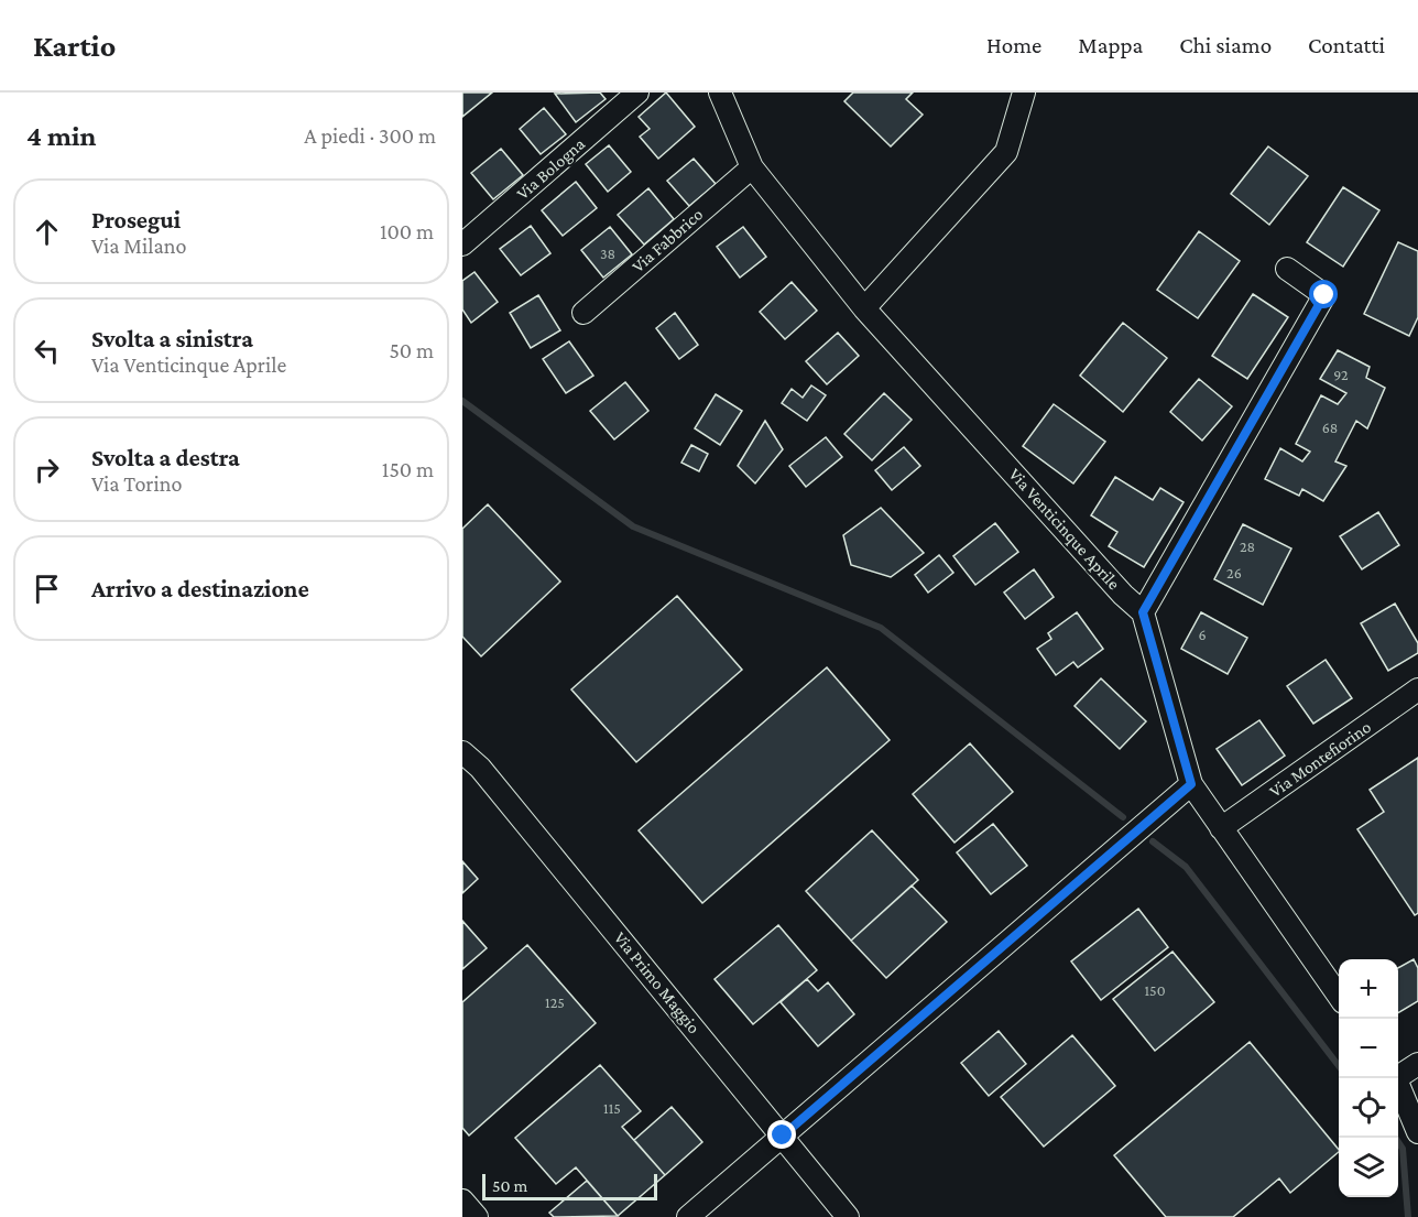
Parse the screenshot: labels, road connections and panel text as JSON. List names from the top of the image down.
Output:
{
  "streets": {
    "street": [
      "Via Bologna",
      "Via Fabbrico",
      "Via Venticinque Aprile",
      "Via Montefiorino",
      "Via Primo Maggio"
    ]
  },
  "crossings": [
    ["Via Fabbrico", "Via Venticinque Aprile"]
  ],
  "house_numbers": [
    "38",
    "92",
    "68",
    "28",
    "26",
    "6",
    "150",
    "125",
    "115"
  ],
  "scale_bar": "50 m",
  "page": {
    "header": "Kartio",
    "nav": [
      "Home",
      "Mappa",
      "Chi siamo",
      "Contatti"
    ],
    "heading": ["4 min", "A piedi · 300 m"],
    "list": [
      ["Prosegui", "Via Milano", "100 m"],
      ["Svolta a sinistra", "Via Venticinque Aprile", "50 m"],
      ["Svolta a destra", "Via Torino", "150 m"],
      "Arrivo a destinazione"
    ],
    "map_buttons": ["+", "−"],
    "scale": "50 m"
  }
}
